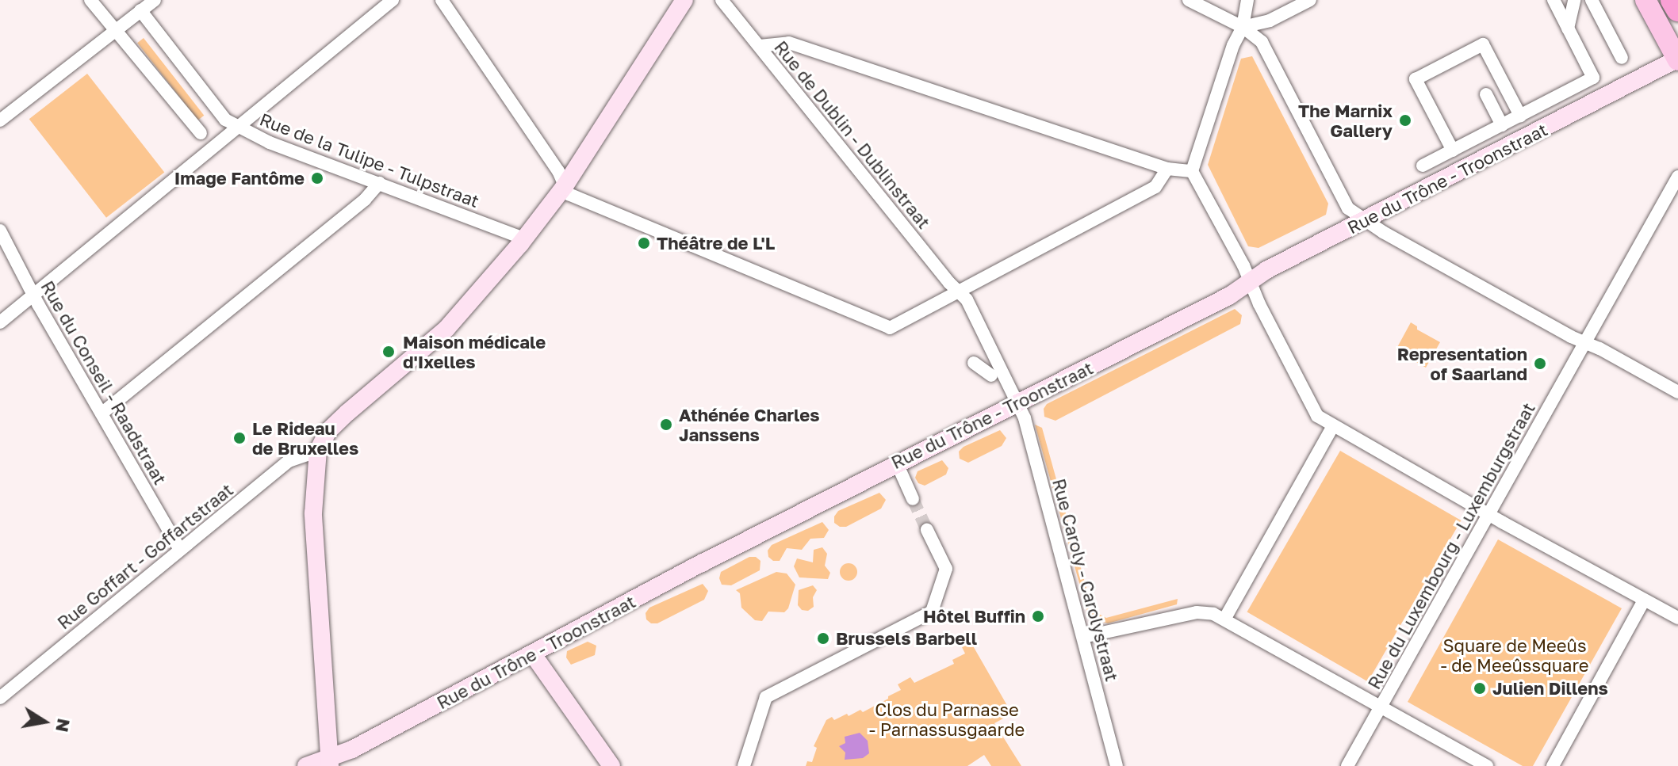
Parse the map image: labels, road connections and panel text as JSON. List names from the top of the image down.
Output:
{
  "streets": {
    "main road": ["Rue du Trône - Troonstraat"],
    "street": [
      "Rue de Dublin - Dublinstraat",
      "Rue de la Tulipe - Tulpstraat",
      "Rue du Conseil - Raadstraat",
      "Rue du Luxembourg - Luxemburgstraat",
      "Rue Goffart - Goffartstraat",
      "Rue Caroly - Carolystraat"
    ]
  },
  "crossings": [
    ["Rue de Dublin - Dublinstraat", "Rue du Trône - Troonstraat"],
    ["Rue de Dublin - Dublinstraat", "Rue Caroly - Carolystraat"],
    ["Rue du Trône - Troonstraat", "Rue Caroly - Carolystraat"],
    ["Rue du Conseil - Raadstraat", "Rue Goffart - Goffartstraat"]
  ],
  "parks": ["Square de Meeûs - de Meeûssquare", "Clos du Parnasse - Parnassusgaarde"],
  "places": [
    "The Marnix Gallery",
    "Image Fantôme",
    "Théâtre de L'L",
    "Maison médicale d'Ixelles",
    "Representation of Saarland",
    "Athénée Charles Janssens",
    "Le Rideau de Bruxelles",
    "Hôtel Buffin",
    "Brussels Barbell",
    "Julien Dillens"
  ],
  "north": "right"
}
